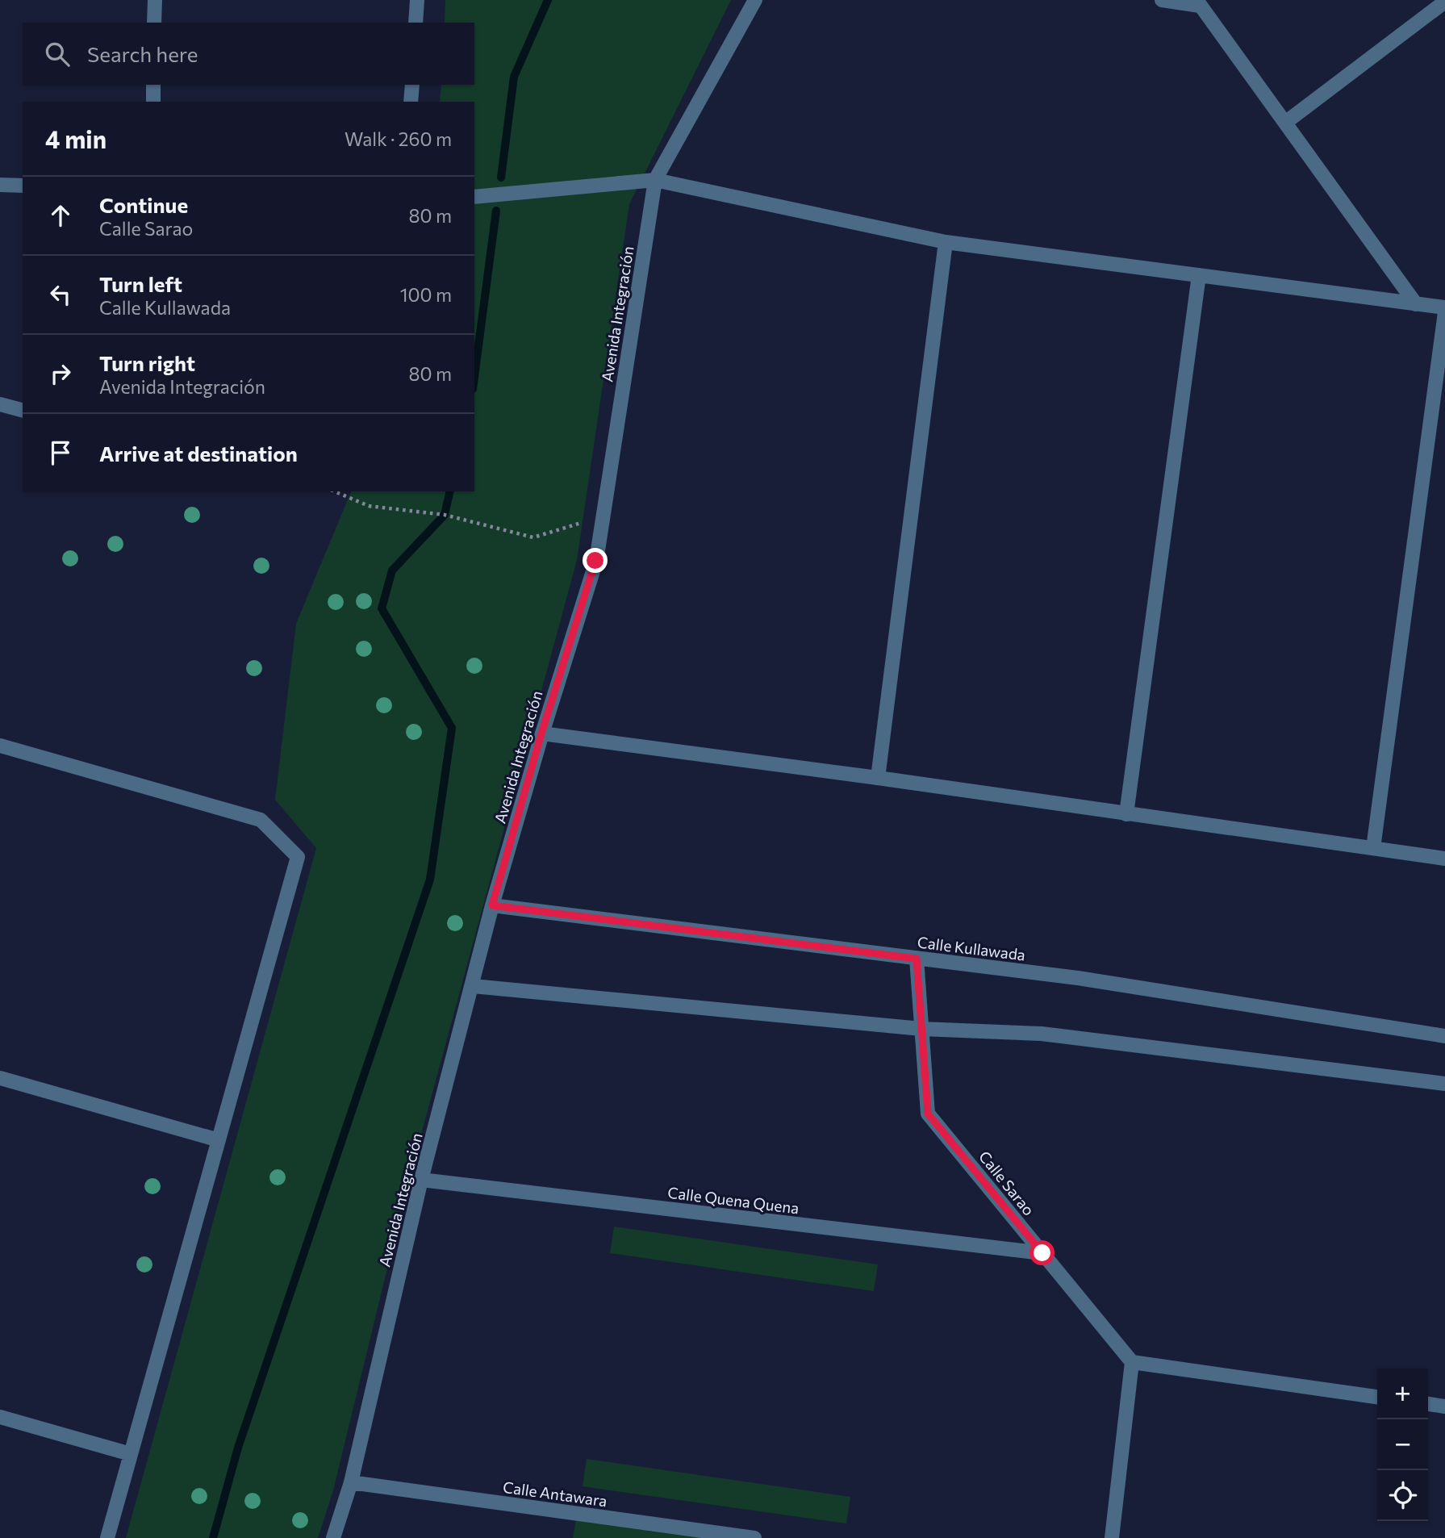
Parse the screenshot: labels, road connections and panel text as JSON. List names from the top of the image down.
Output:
{
  "streets": {
    "street": [
      "Avenida Integración",
      "Calle Kullawada",
      "Calle Sarao",
      "Calle Quena Quena",
      "Calle Antawara"
    ]
  },
  "crossings": [
    ["Avenida Integración", "Calle Kullawada"],
    ["Avenida Integración", "Calle Quena Quena"],
    ["Avenida Integración", "Calle Antawara"],
    ["Calle Kullawada", "Calle Sarao"],
    ["Calle Sarao", "Calle Quena Quena"]
  ],
  "page": {
    "search": "Search here",
    "heading": ["4 min", "Walk · 260 m"],
    "list": [
      ["Continue", "Calle Sarao", "80 m"],
      ["Turn left", "Calle Kullawada", "100 m"],
      ["Turn right", "Avenida Integración", "80 m"],
      "Arrive at destination"
    ],
    "map_buttons": ["+", "−"]
  }
}
